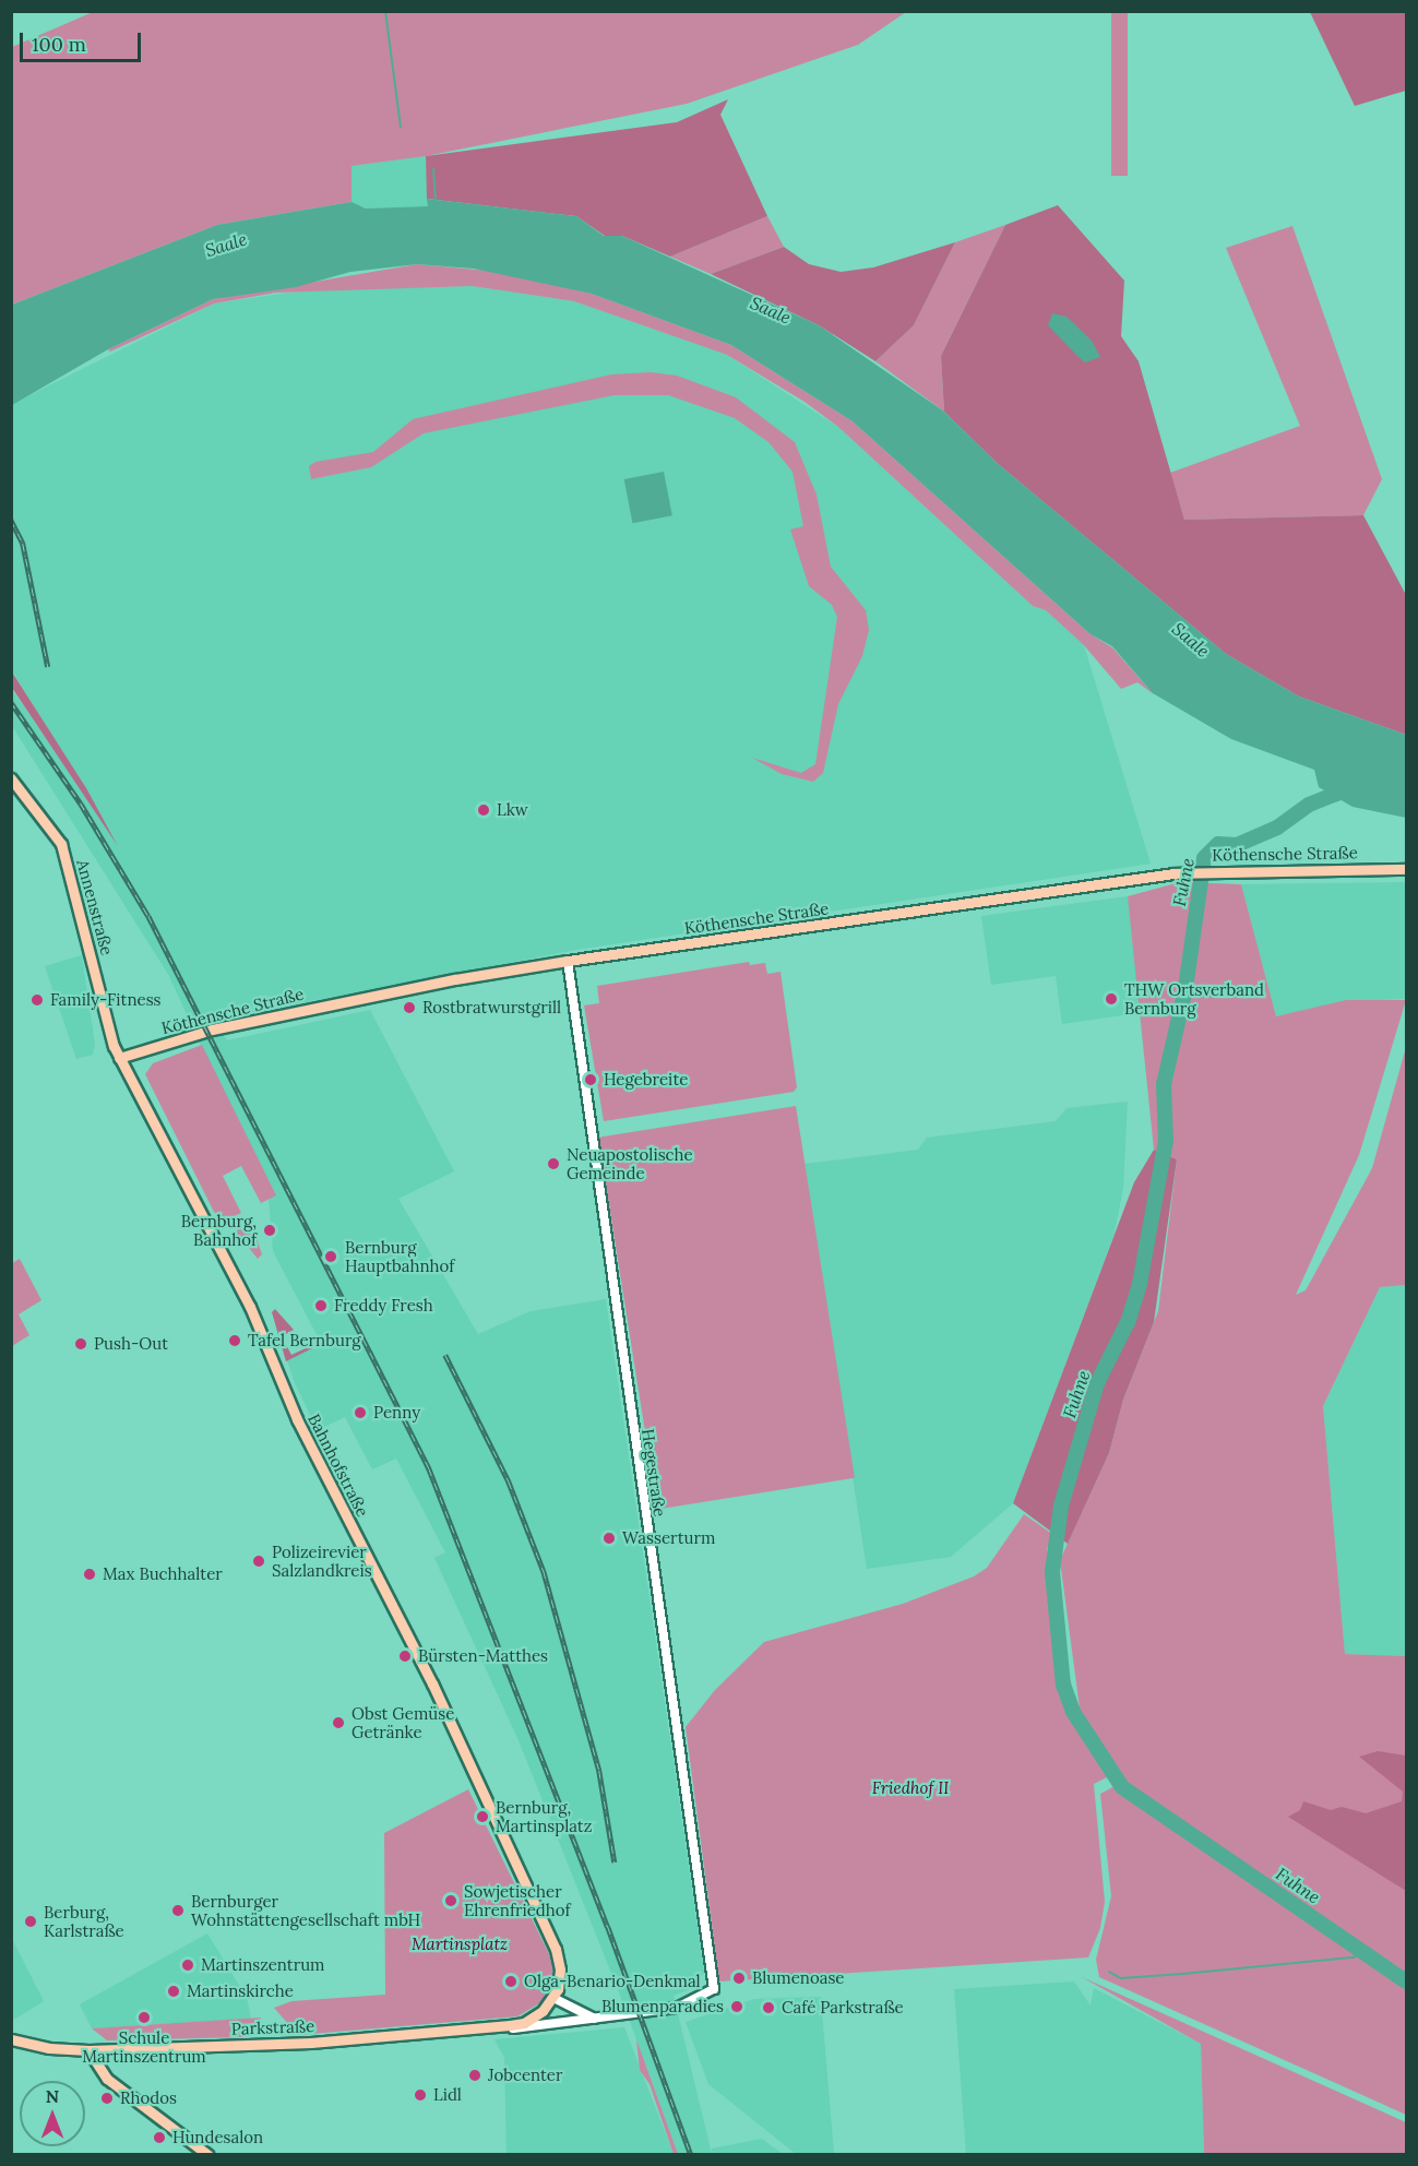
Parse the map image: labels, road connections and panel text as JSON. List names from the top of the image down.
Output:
{
  "streets": {
    "main road": [
      "Köthensche Straße",
      "Annenstraße",
      "Bahnhofstraße",
      "Parkstraße"
    ],
    "street": ["Hegestraße"]
  },
  "crossings": [
    ["Köthensche Straße", "Annenstraße"],
    ["Köthensche Straße", "Bahnhofstraße"],
    ["Köthensche Straße", "Hegestraße"],
    ["Annenstraße", "Bahnhofstraße"],
    ["Bahnhofstraße", "Parkstraße"],
    ["Hegestraße", "Parkstraße"]
  ],
  "water": ["Saale", "Fuhne"],
  "parks": ["Friedhof II", "Martinsplatz"],
  "places": [
    "Lkw",
    "THW Ortsverband Bernburg",
    "Family-Fitness",
    "Rostbratwurstgrill",
    "Hegebreite",
    "Neuapostolische Gemeinde",
    "Bernburg, Bahnhof",
    "Bernburg Hauptbahnhof",
    "Freddy Fresh",
    "Tafel Bernburg",
    "Push-Out",
    "Penny",
    "Wasserturm",
    "Polizeirevier Salzlandkreis",
    "Max Buchhalter",
    "Bürsten-Matthes",
    "Obst Gemüse Getränke",
    "Bernburg, Martinsplatz",
    "Sowjetischer Ehrenfriedhof",
    "Bernburger Wohnstättengesellschaft mbH",
    "Berburg, Karlstraße",
    "Martinszentrum",
    "Blumenoase",
    "Olga-Benario-Denkmal",
    "Martinskirche",
    "Blumenparadies",
    "Café Parkstraße",
    "Schule Martinszentrum",
    "Jobcenter",
    "Lidl",
    "Rhodos",
    "Hundesalon"
  ],
  "scale_bar": "100 m",
  "north": "top"
}
